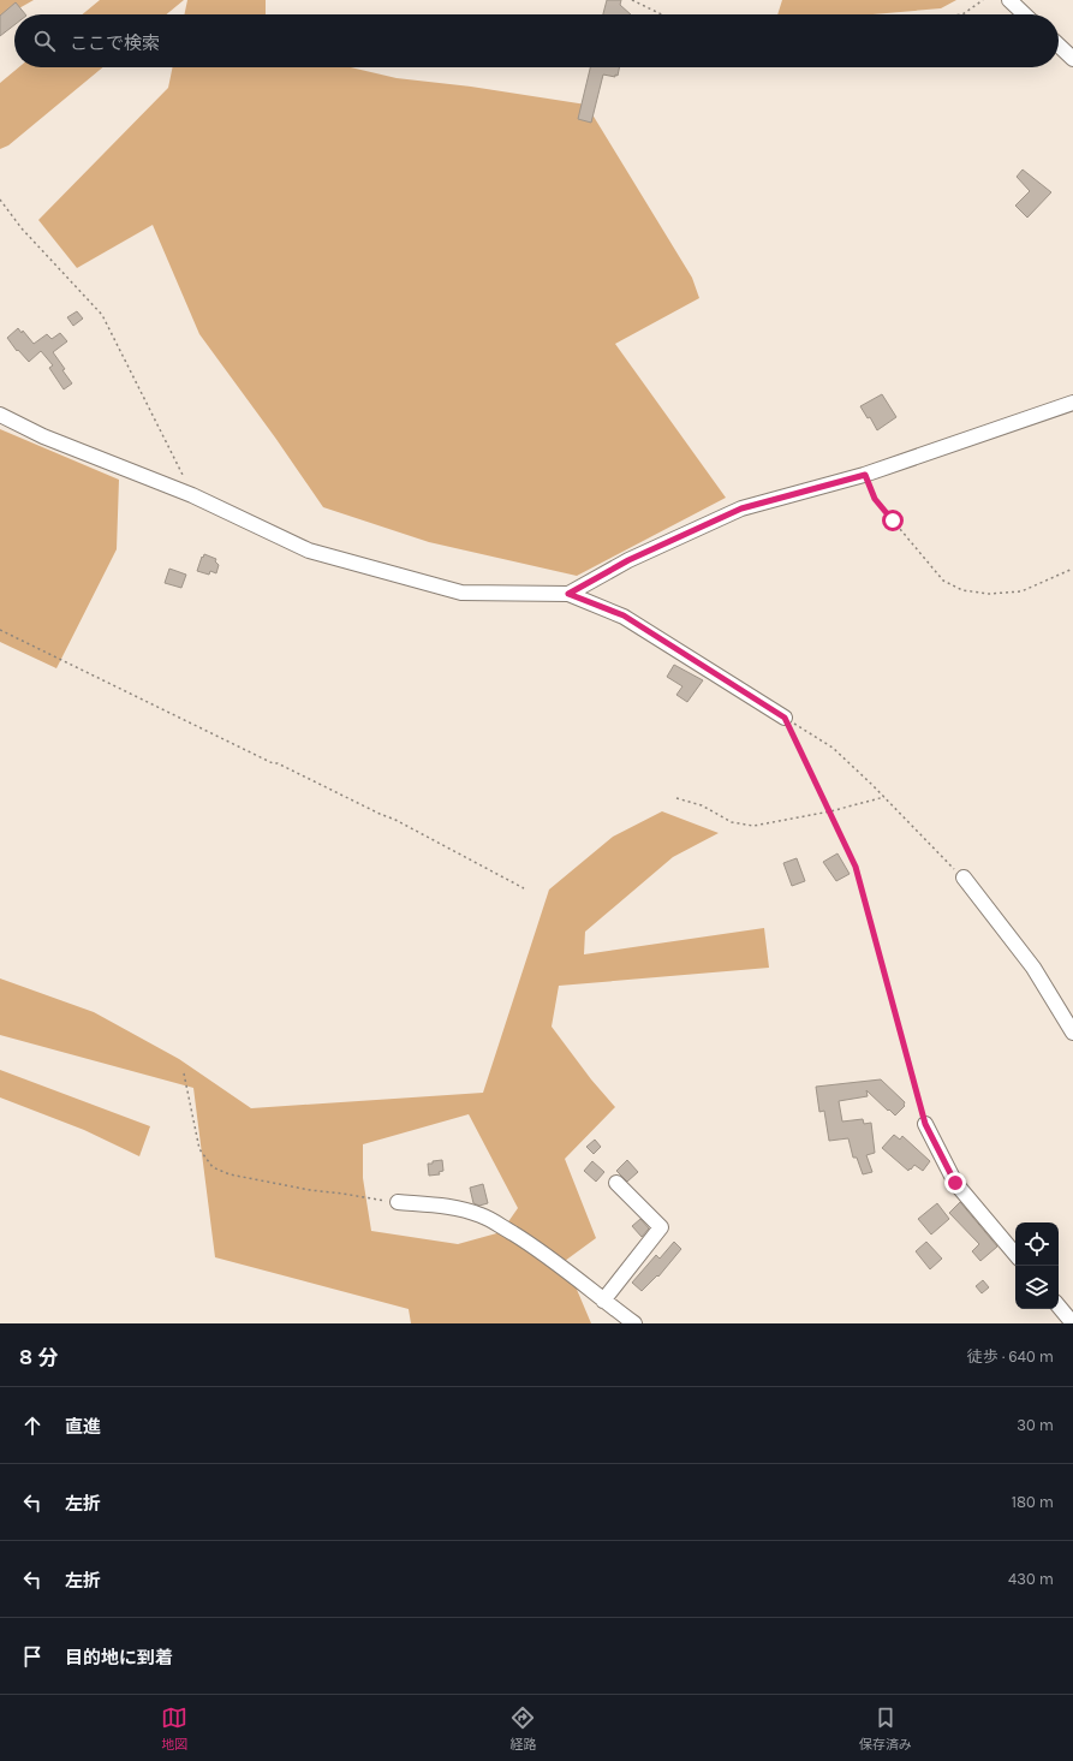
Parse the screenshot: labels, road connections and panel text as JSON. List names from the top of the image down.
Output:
{
  "page": {
    "search": "ここで検索",
    "heading": ["8 分", "徒歩 · 640 m"],
    "list": [
      ["直進", "30 m"],
      ["左折", "180 m"],
      ["左折", "430 m"],
      "目的地に到着"
    ],
    "nav": ["地図", "経路", "保存済み"]
  }
}
